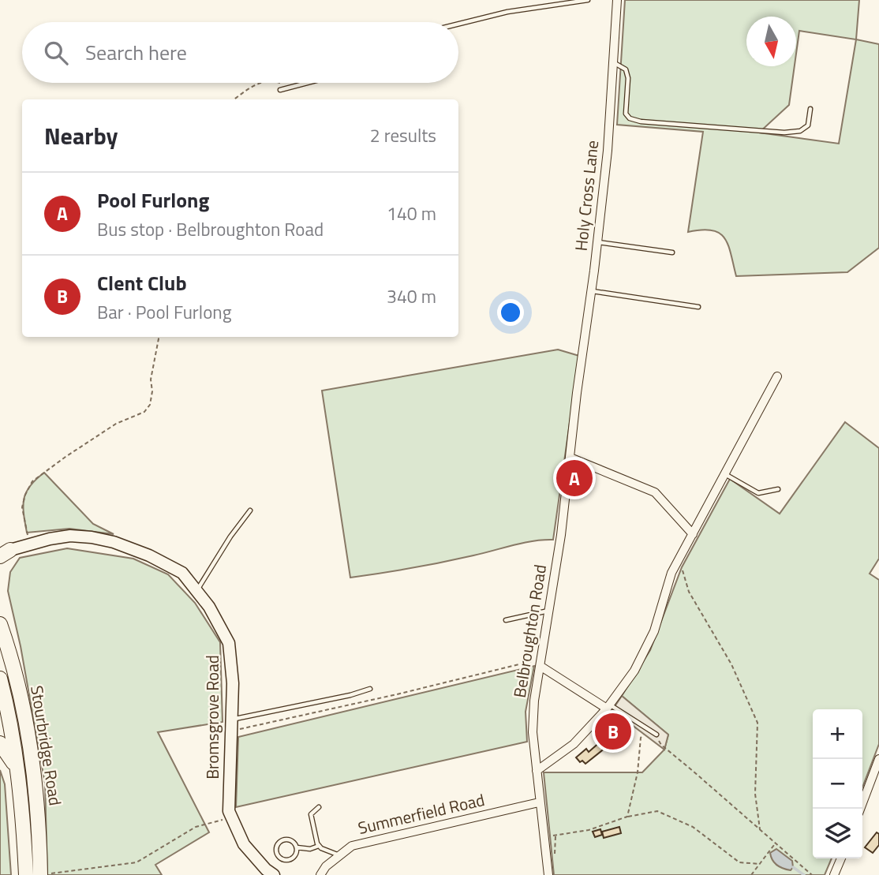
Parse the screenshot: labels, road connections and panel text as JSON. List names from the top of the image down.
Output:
{
  "streets": {
    "highway": ["Stourbridge Road"],
    "street": [
      "Holy Cross Lane",
      "Belbroughton Road",
      "Bromsgrove Road",
      "Summerfield Road"
    ]
  },
  "crossings": [
    ["Holy Cross Lane", "Belbroughton Road"],
    ["Belbroughton Road", "Summerfield Road"]
  ],
  "north": "bottom",
  "page": {
    "search": "Search here",
    "heading": ["Nearby", "2 results"],
    "list": [
      {
        "mark": "A",
        "name": "Pool Furlong",
        "note": "Bus stop · Belbroughton Road",
        "value": "140 m"
      },
      {
        "mark": "B",
        "name": "Clent Club",
        "note": "Bar · Pool Furlong",
        "value": "340 m"
      }
    ],
    "pins": ["A", "B"],
    "map_buttons": ["+", "−"]
  }
}
